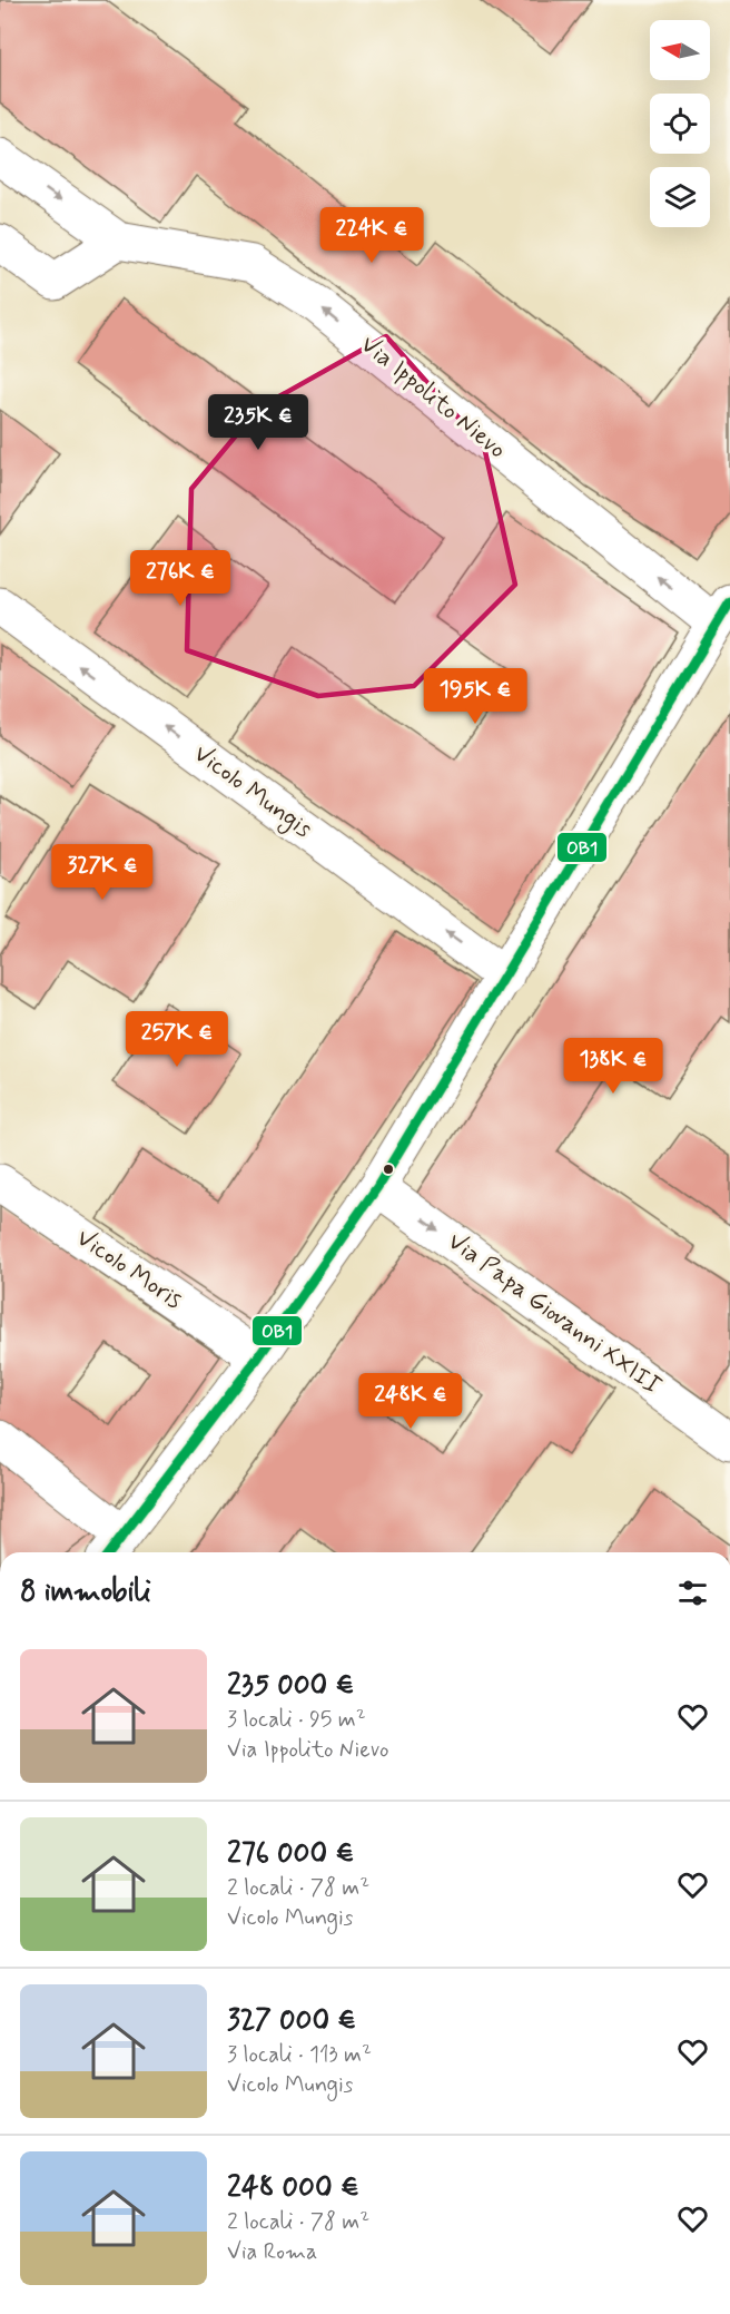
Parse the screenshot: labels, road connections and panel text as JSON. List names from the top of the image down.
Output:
{
  "streets": {
    "street": [
      "Via Ippolito Nievo",
      "Vicolo Mungis",
      "Vicolo Moris",
      "Via Papa Giovanni XXIII"
    ]
  },
  "one_way": ["Vicolo Mungis", "Via Papa Giovanni XXIII"],
  "lines": ["transit line OB1"],
  "north": "left",
  "page": {
    "price": [
      "224K €",
      "235K €",
      "276K €",
      "195K €",
      "327K €",
      "257K €",
      "138K €",
      "248K €"
    ],
    "heading": "8 immobili",
    "list": [
      {
        "name": "235 000 €",
        "note": "3 locali · 95 m² · Via Ippolito Nievo"
      },
      {
        "name": "276 000 €",
        "note": "2 locali · 78 m² · Vicolo Mungis"
      },
      {
        "name": "327 000 €",
        "note": "3 locali · 113 m² · Vicolo Mungis"
      },
      {
        "name": "248 000 €",
        "note": "2 locali · 78 m² · Via Roma"
      }
    ]
  }
}
